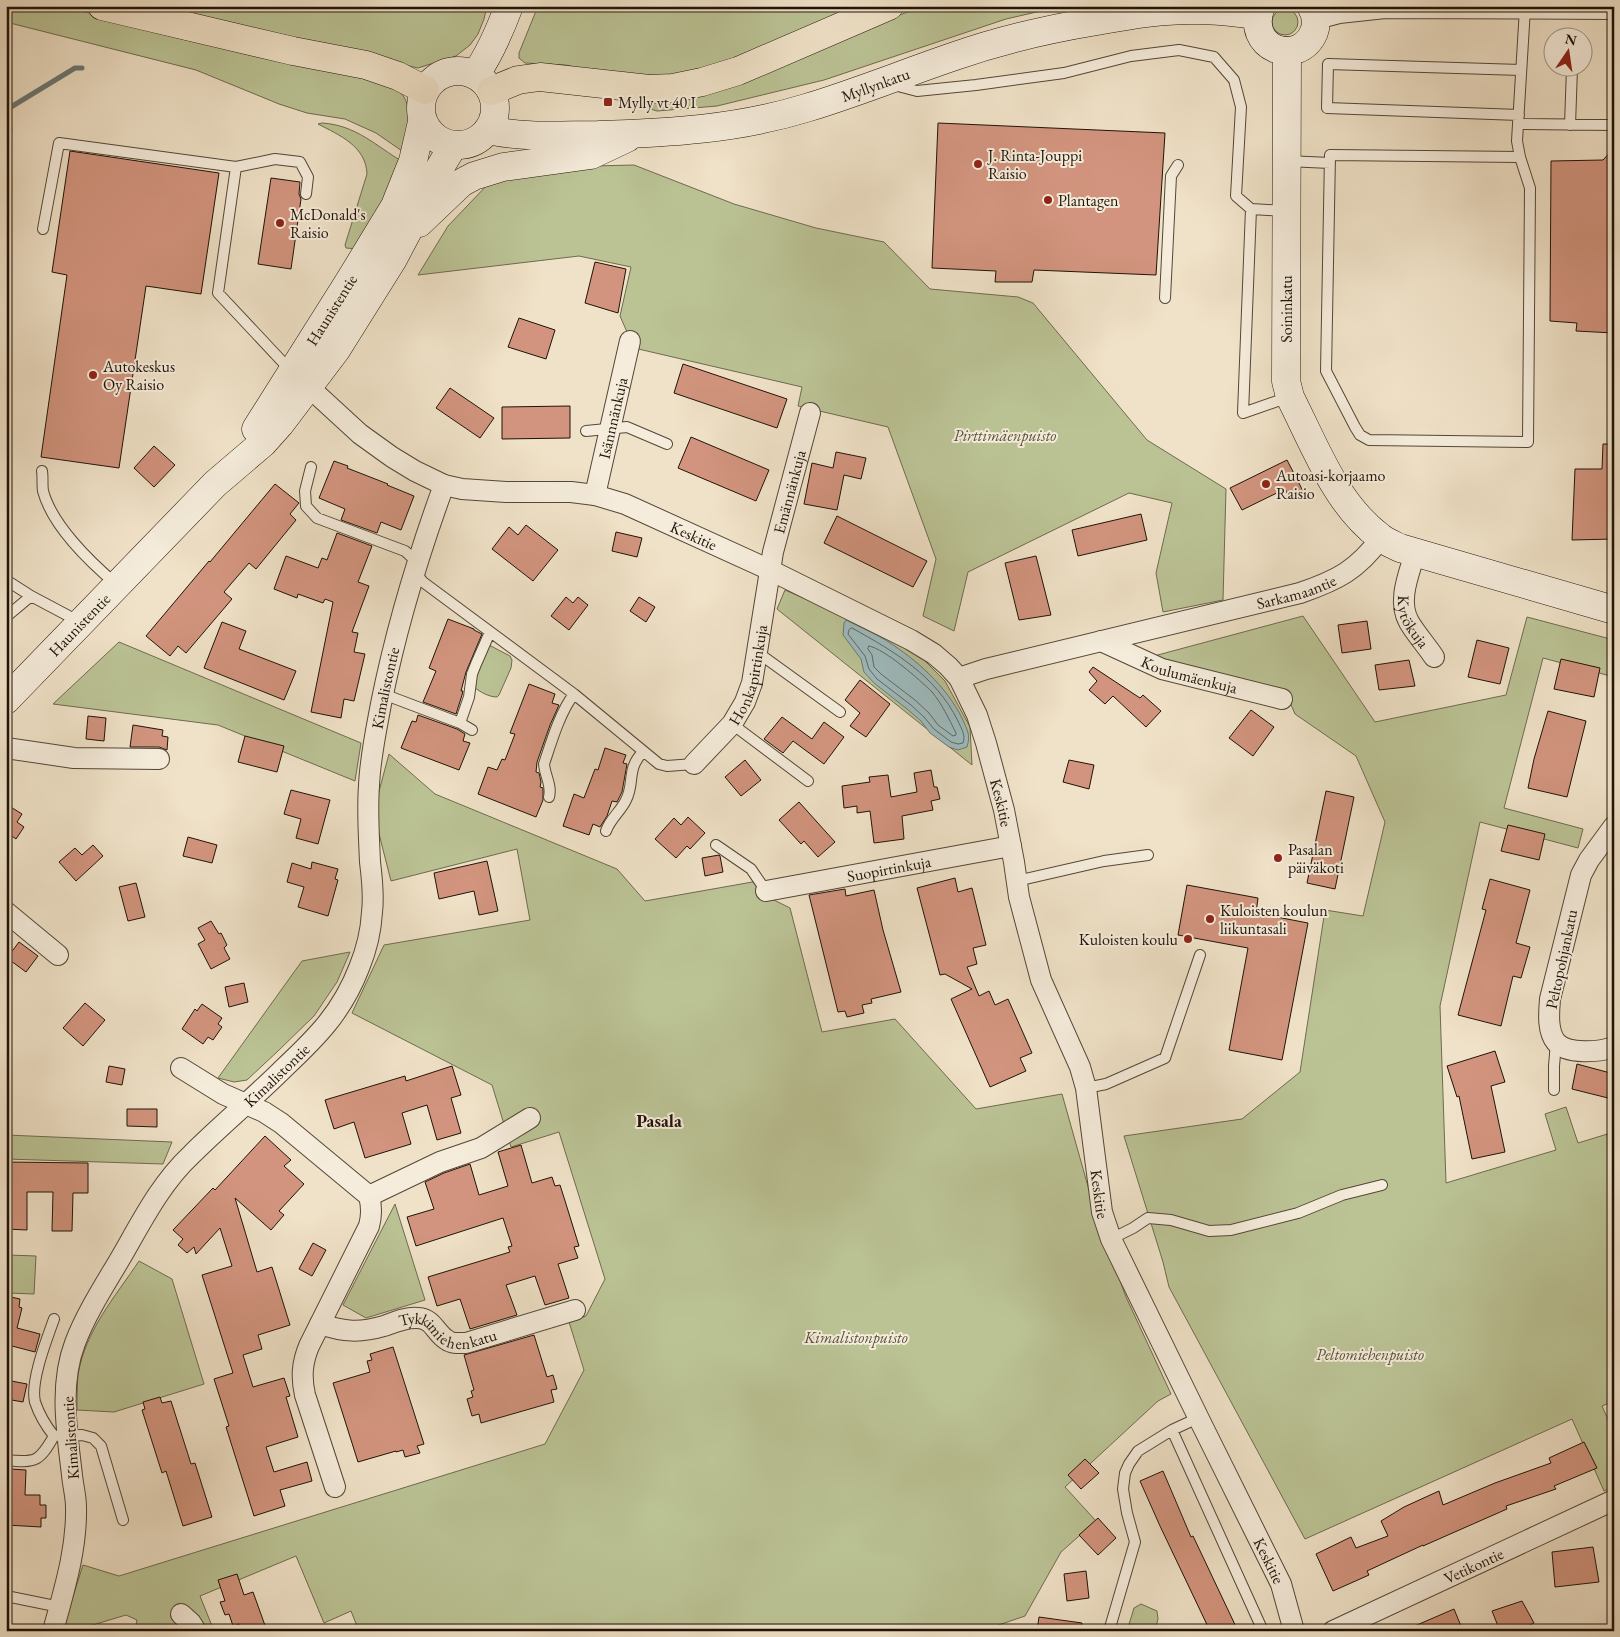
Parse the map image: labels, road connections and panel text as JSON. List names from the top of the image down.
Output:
{
  "streets": {
    "street": [
      "Myllynkatu",
      "Haunistentie",
      "Soininkatu",
      "Isännnänkuja",
      "Emännänkuja",
      "Keskitie",
      "Sarkamaantie",
      "Kytökuja",
      "Honkapirtinkuja",
      "Koulumäenkuja",
      "Kimalistontie",
      "Suopirtinkuja",
      "Peltopohjankatu",
      "Tykkimiehenkatu",
      "Vetikontie"
    ]
  },
  "crossings": [
    ["Myllynkatu", "Haunistentie"],
    ["Haunistentie", "Keskitie"],
    ["Soininkatu", "Sarkamaantie"],
    ["Isännnänkuja", "Keskitie"],
    ["Emännänkuja", "Keskitie"],
    ["Emännänkuja", "Honkapirtinkuja"],
    ["Keskitie", "Sarkamaantie"],
    ["Keskitie", "Honkapirtinkuja"],
    ["Keskitie", "Kimalistontie"],
    ["Keskitie", "Suopirtinkuja"],
    ["Sarkamaantie", "Koulumäenkuja"]
  ],
  "districts": ["Pasala"],
  "parks": ["Pirttimäenpuisto", "Kimalistonpuisto", "Peltomiehenpuisto"],
  "places": {
    "transit": ["Mylly vt 40 I"],
    "other": [
      "J. Rinta-Jouppi Raisio",
      "Plantagen",
      "McDonald's Raisio",
      "Autokeskus Oy Raisio",
      "Autoasi-korjaamo Raisio",
      "Pasalan päiväkoti",
      "Kuloisten koulun liikuntasali",
      "Kuloisten koulu"
    ]
  },
  "north": "top"
}
